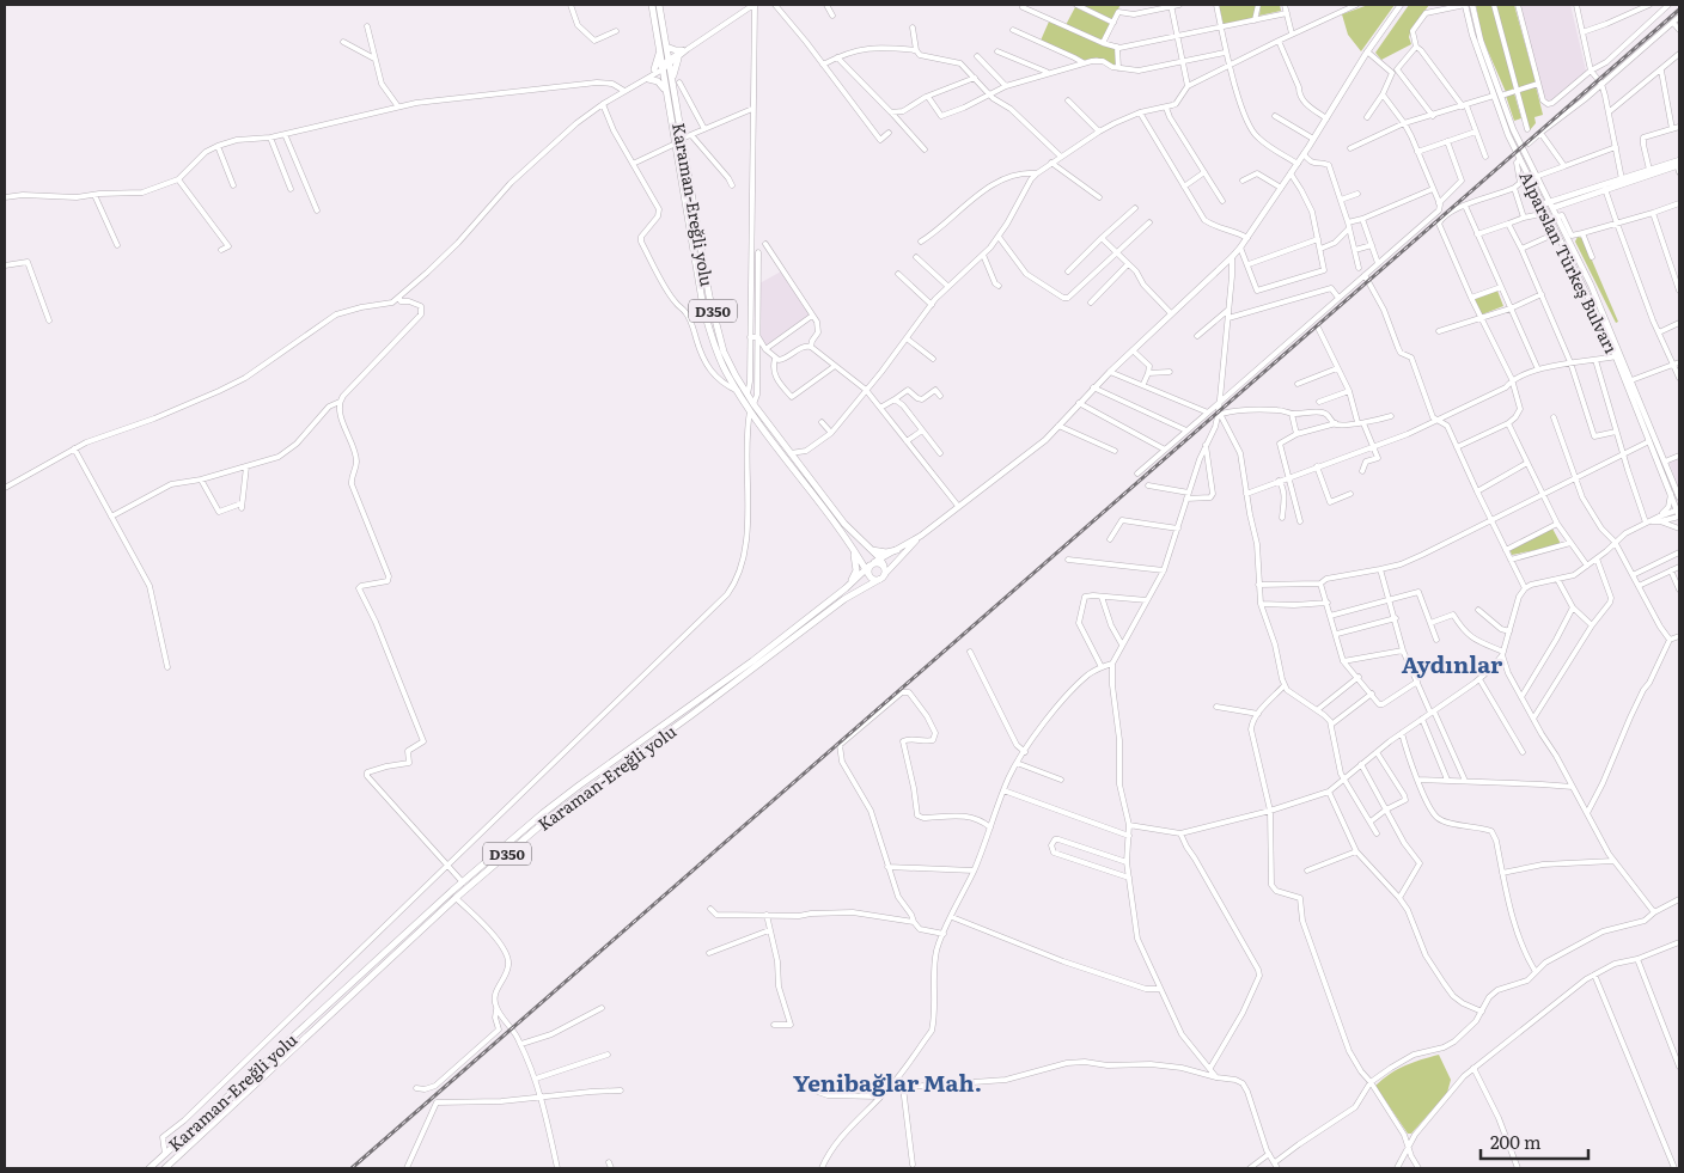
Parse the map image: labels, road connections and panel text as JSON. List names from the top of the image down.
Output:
{
  "streets": {
    "highway": ["Karaman-Ereğli yolu", "D350"],
    "main road": ["Alparslan Türkeş Bulvarı"]
  },
  "crossings": [
    ["Karaman-Ereğli yolu", "D350"]
  ],
  "districts": ["Aydınlar", "Yenibağlar Mah."],
  "scale_bar": "200 m"
}
